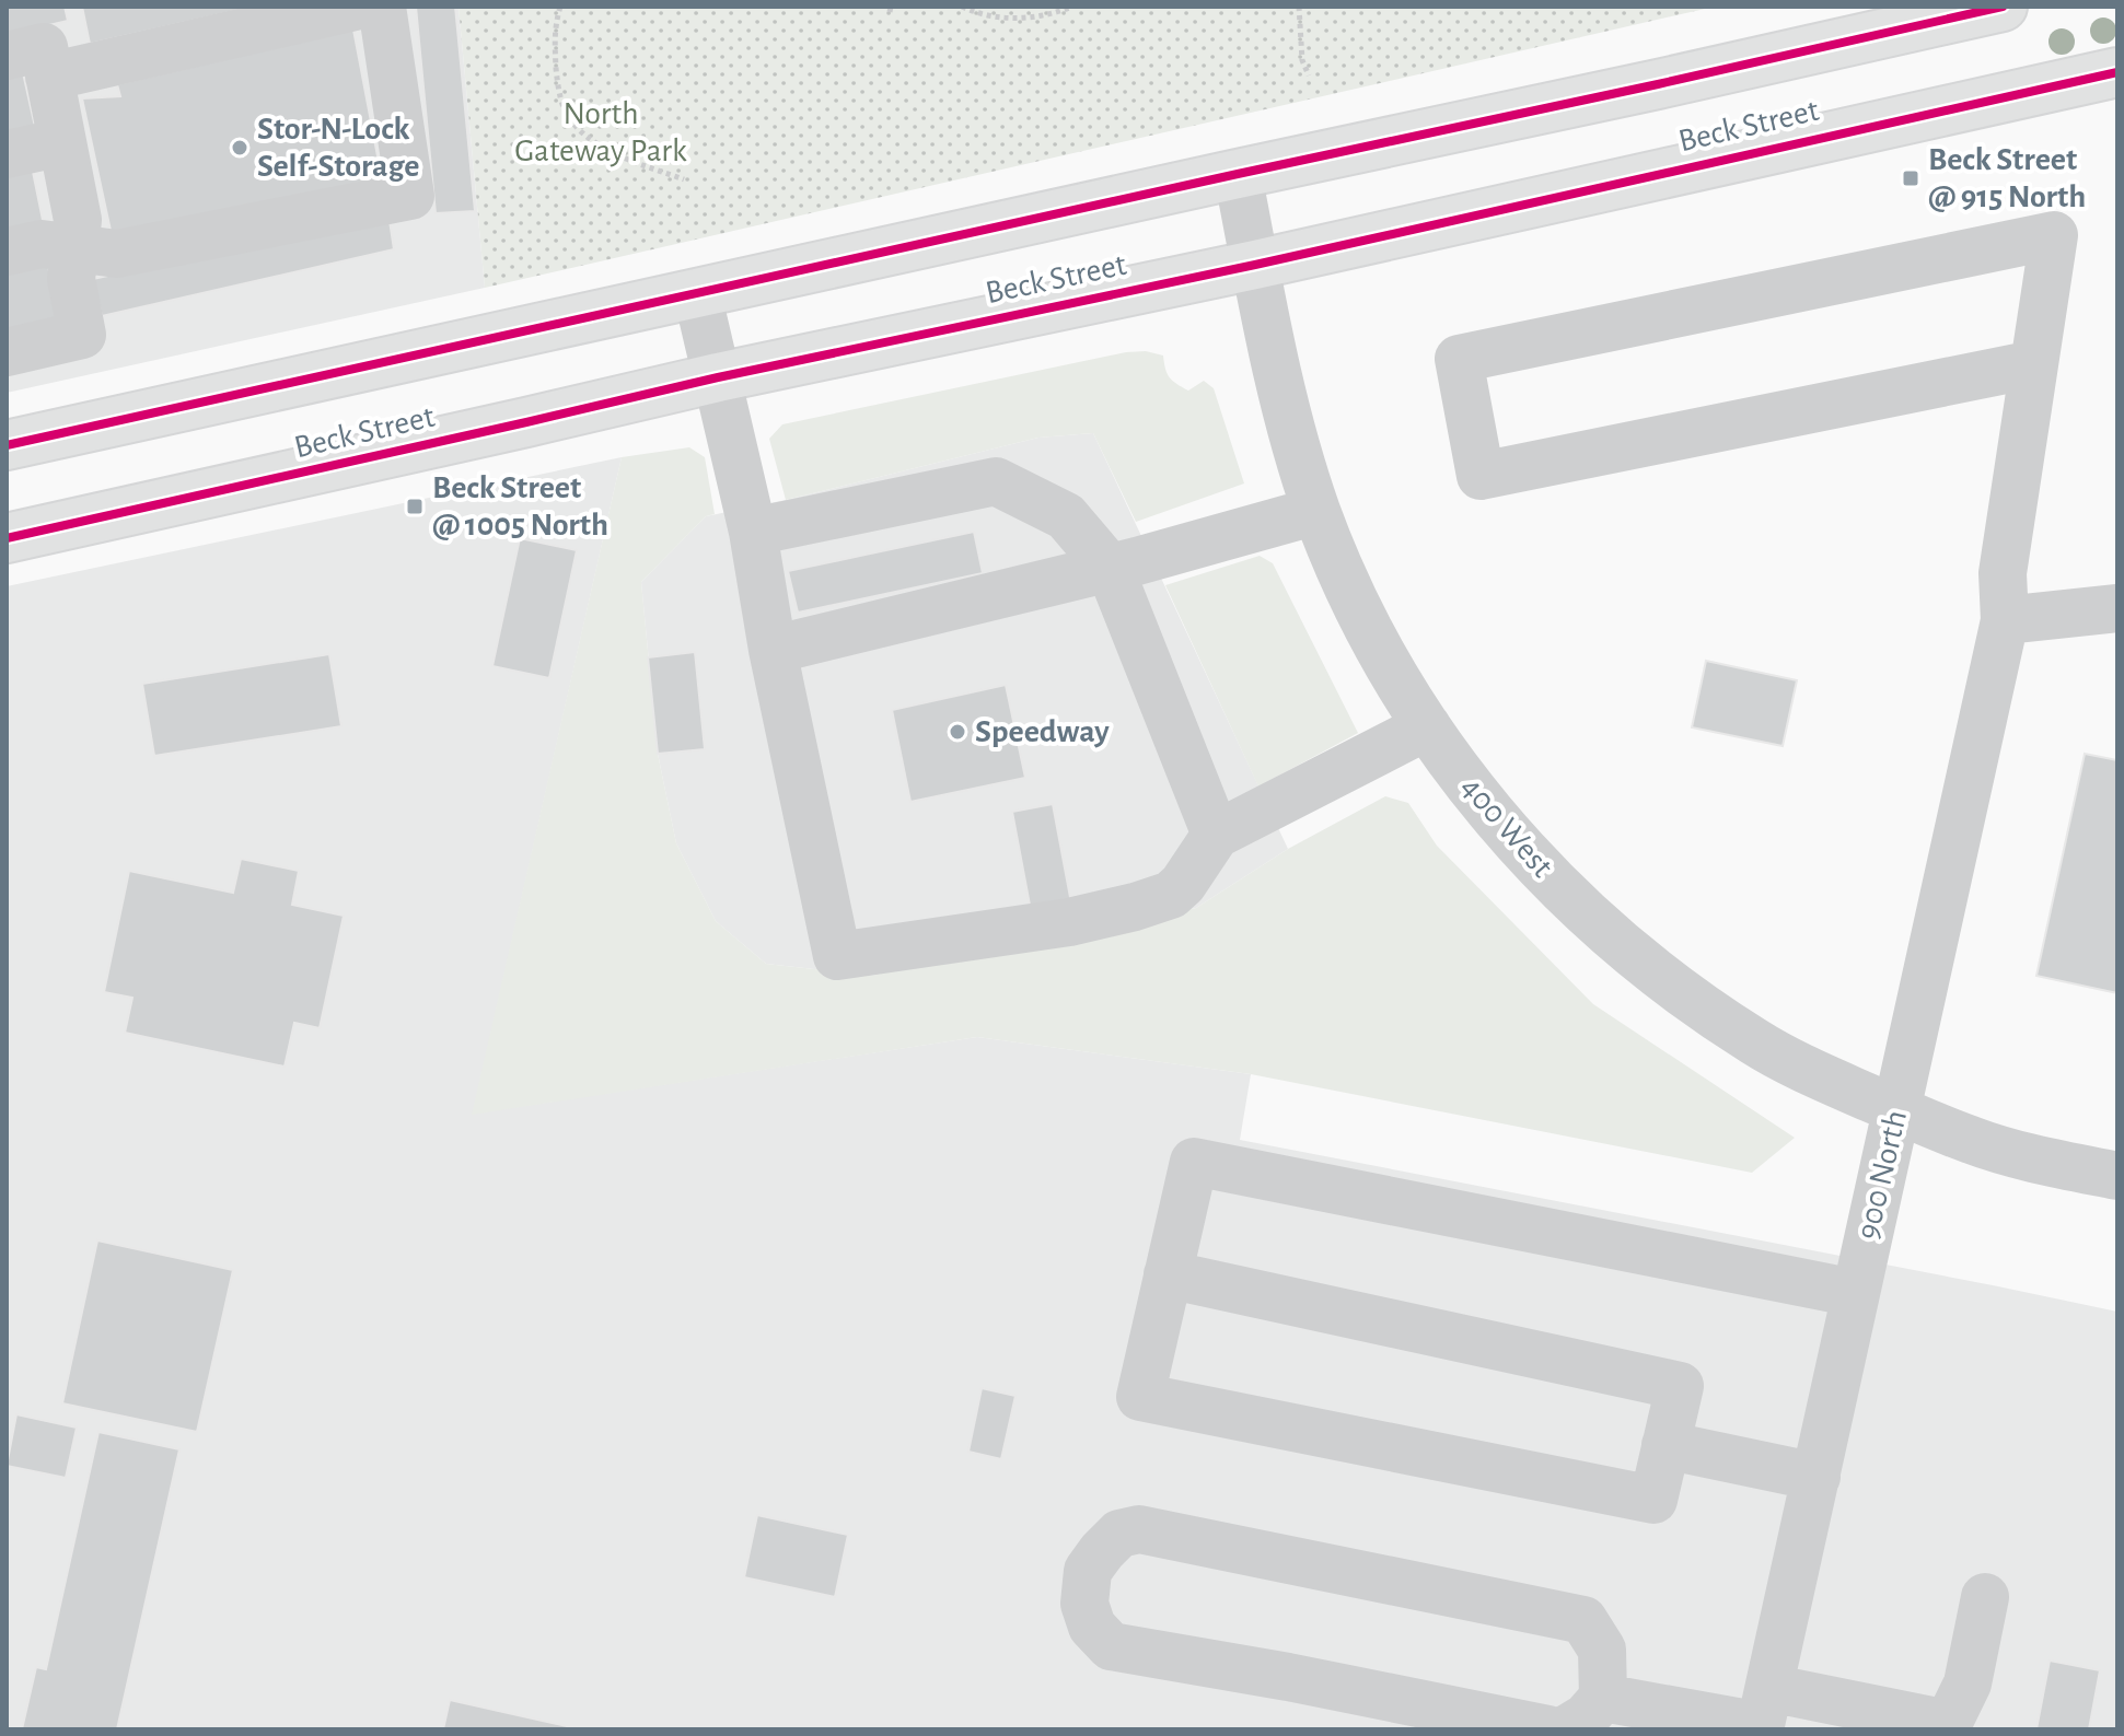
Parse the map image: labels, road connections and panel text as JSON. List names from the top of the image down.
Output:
{
  "streets": {
    "main road": ["Beck Street"],
    "street": ["400 West", "900 North"]
  },
  "crossings": [
    ["Beck Street", "400 West"],
    ["400 West", "900 North"]
  ],
  "parks": ["North Gateway Park"],
  "places": {
    "other": ["Stor-N-Lock Self-Storage", "Speedway"],
    "transit": ["Beck Street @ 915 North", "Beck Street @ 1005 North"]
  }
}
